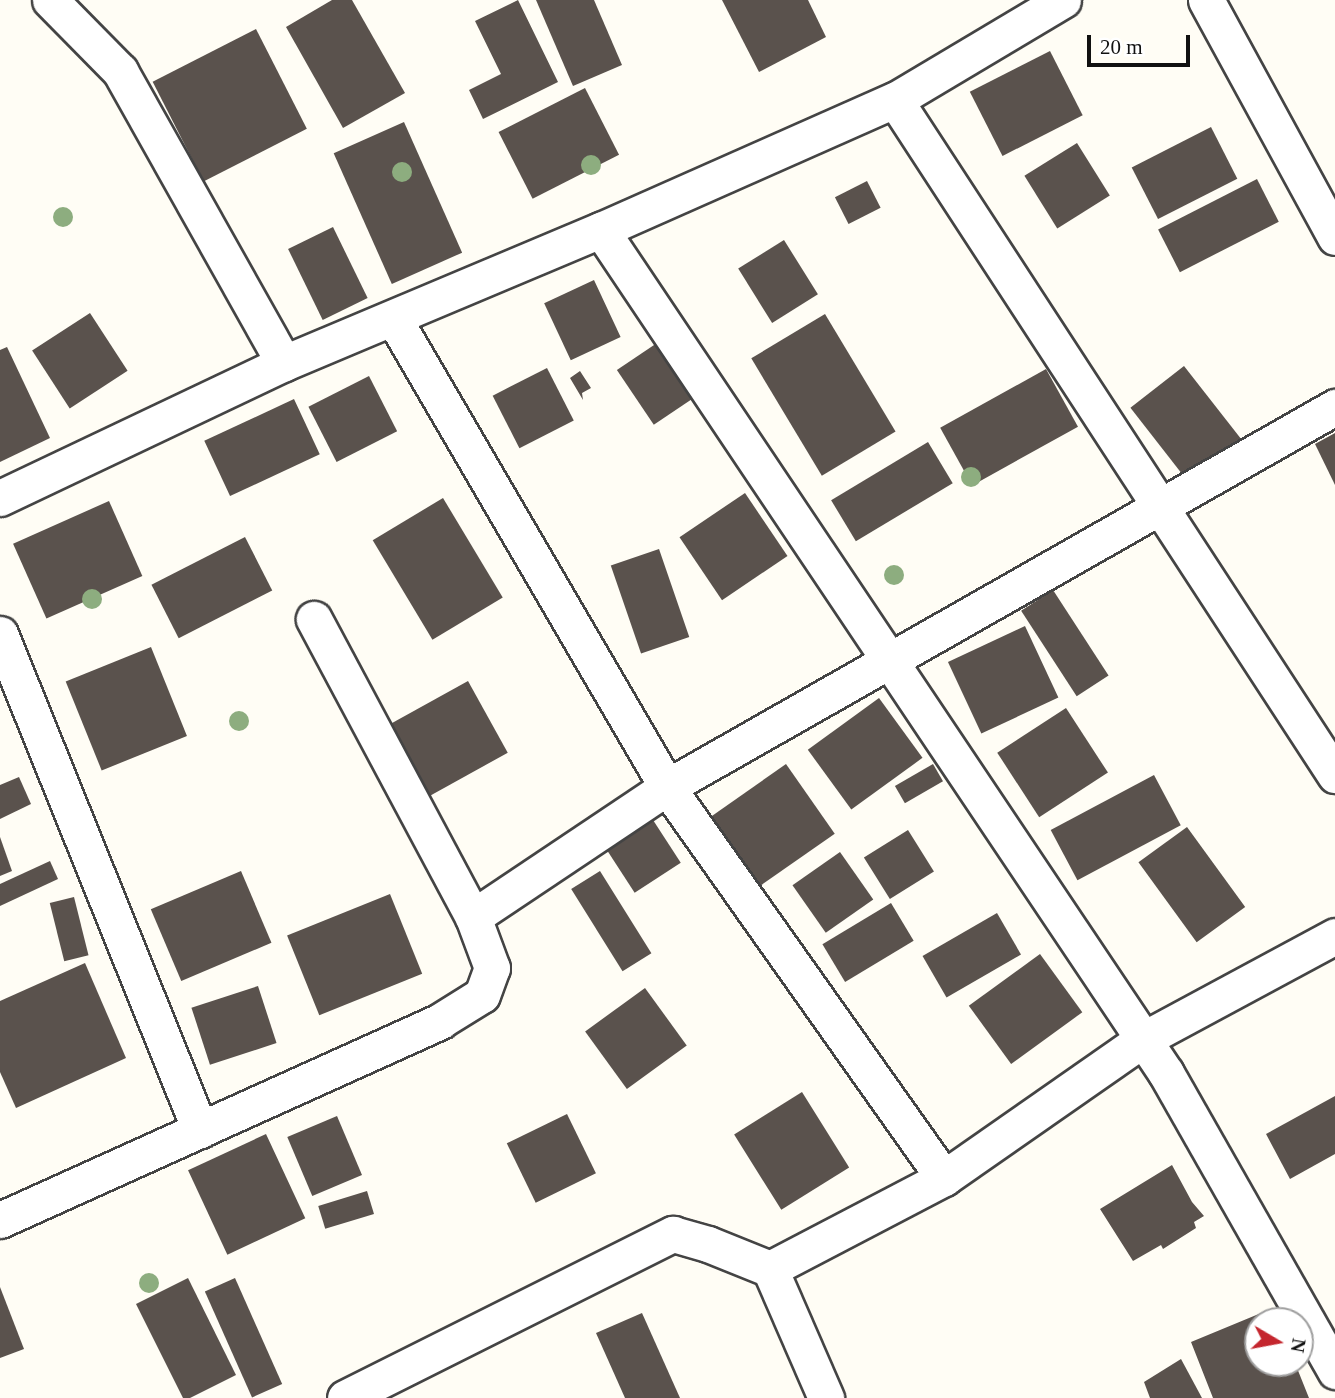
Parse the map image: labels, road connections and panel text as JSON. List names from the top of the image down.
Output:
{
  "scale_bar": "20 m",
  "north": "right"
}
